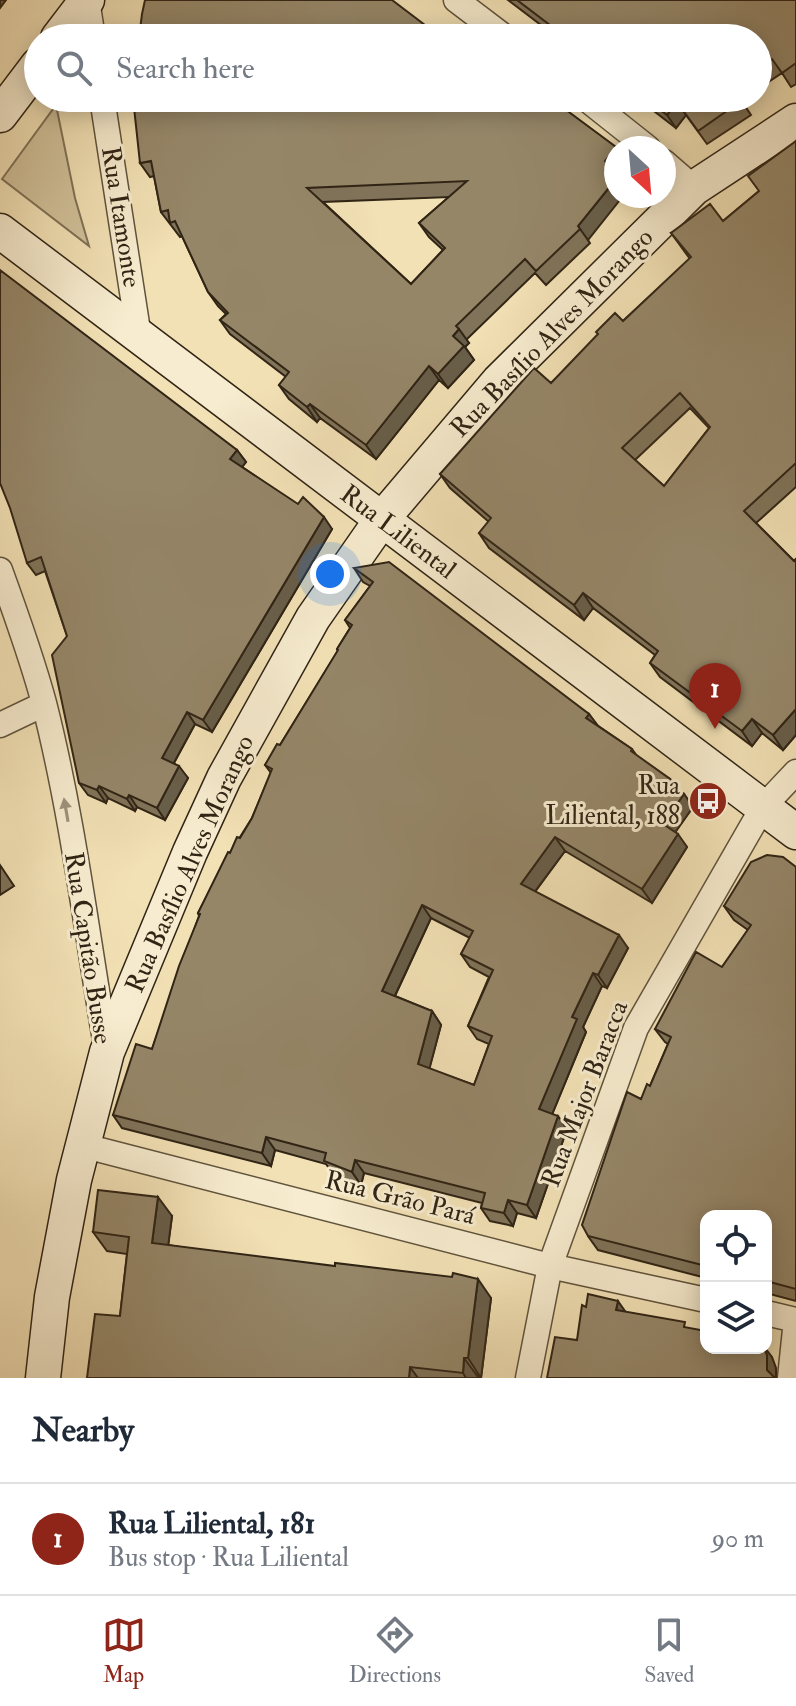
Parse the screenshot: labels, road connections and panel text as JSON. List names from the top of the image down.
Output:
{
  "streets": {
    "street": [
      "Rua Itamonte",
      "Rua Basílio Alves Morango",
      "Rua Liliental",
      "Rua Capitão Busse",
      "Rua Major Baracca",
      "Rua Grão Pará"
    ]
  },
  "crossings": [
    ["Rua Itamonte", "Rua Liliental"],
    ["Rua Basílio Alves Morango", "Rua Liliental"],
    ["Rua Basílio Alves Morango", "Rua Capitão Busse"],
    ["Rua Liliental", "Rua Major Baracca"],
    ["Rua Capitão Busse", "Rua Grão Pará"],
    ["Rua Major Baracca", "Rua Grão Pará"]
  ],
  "one_way": ["Rua Capitão Busse"],
  "places": {
    "bus stop": ["Rua Liliental, 188"]
  },
  "north": "bottom right",
  "page": {
    "search": "Search here",
    "pins": "1",
    "heading": "Nearby",
    "list": [
      {
        "mark": "1",
        "name": "Rua Liliental, 181",
        "note": "Bus stop · Rua Liliental",
        "value": "90 m"
      }
    ],
    "nav": ["Map", "Directions", "Saved"]
  }
}
